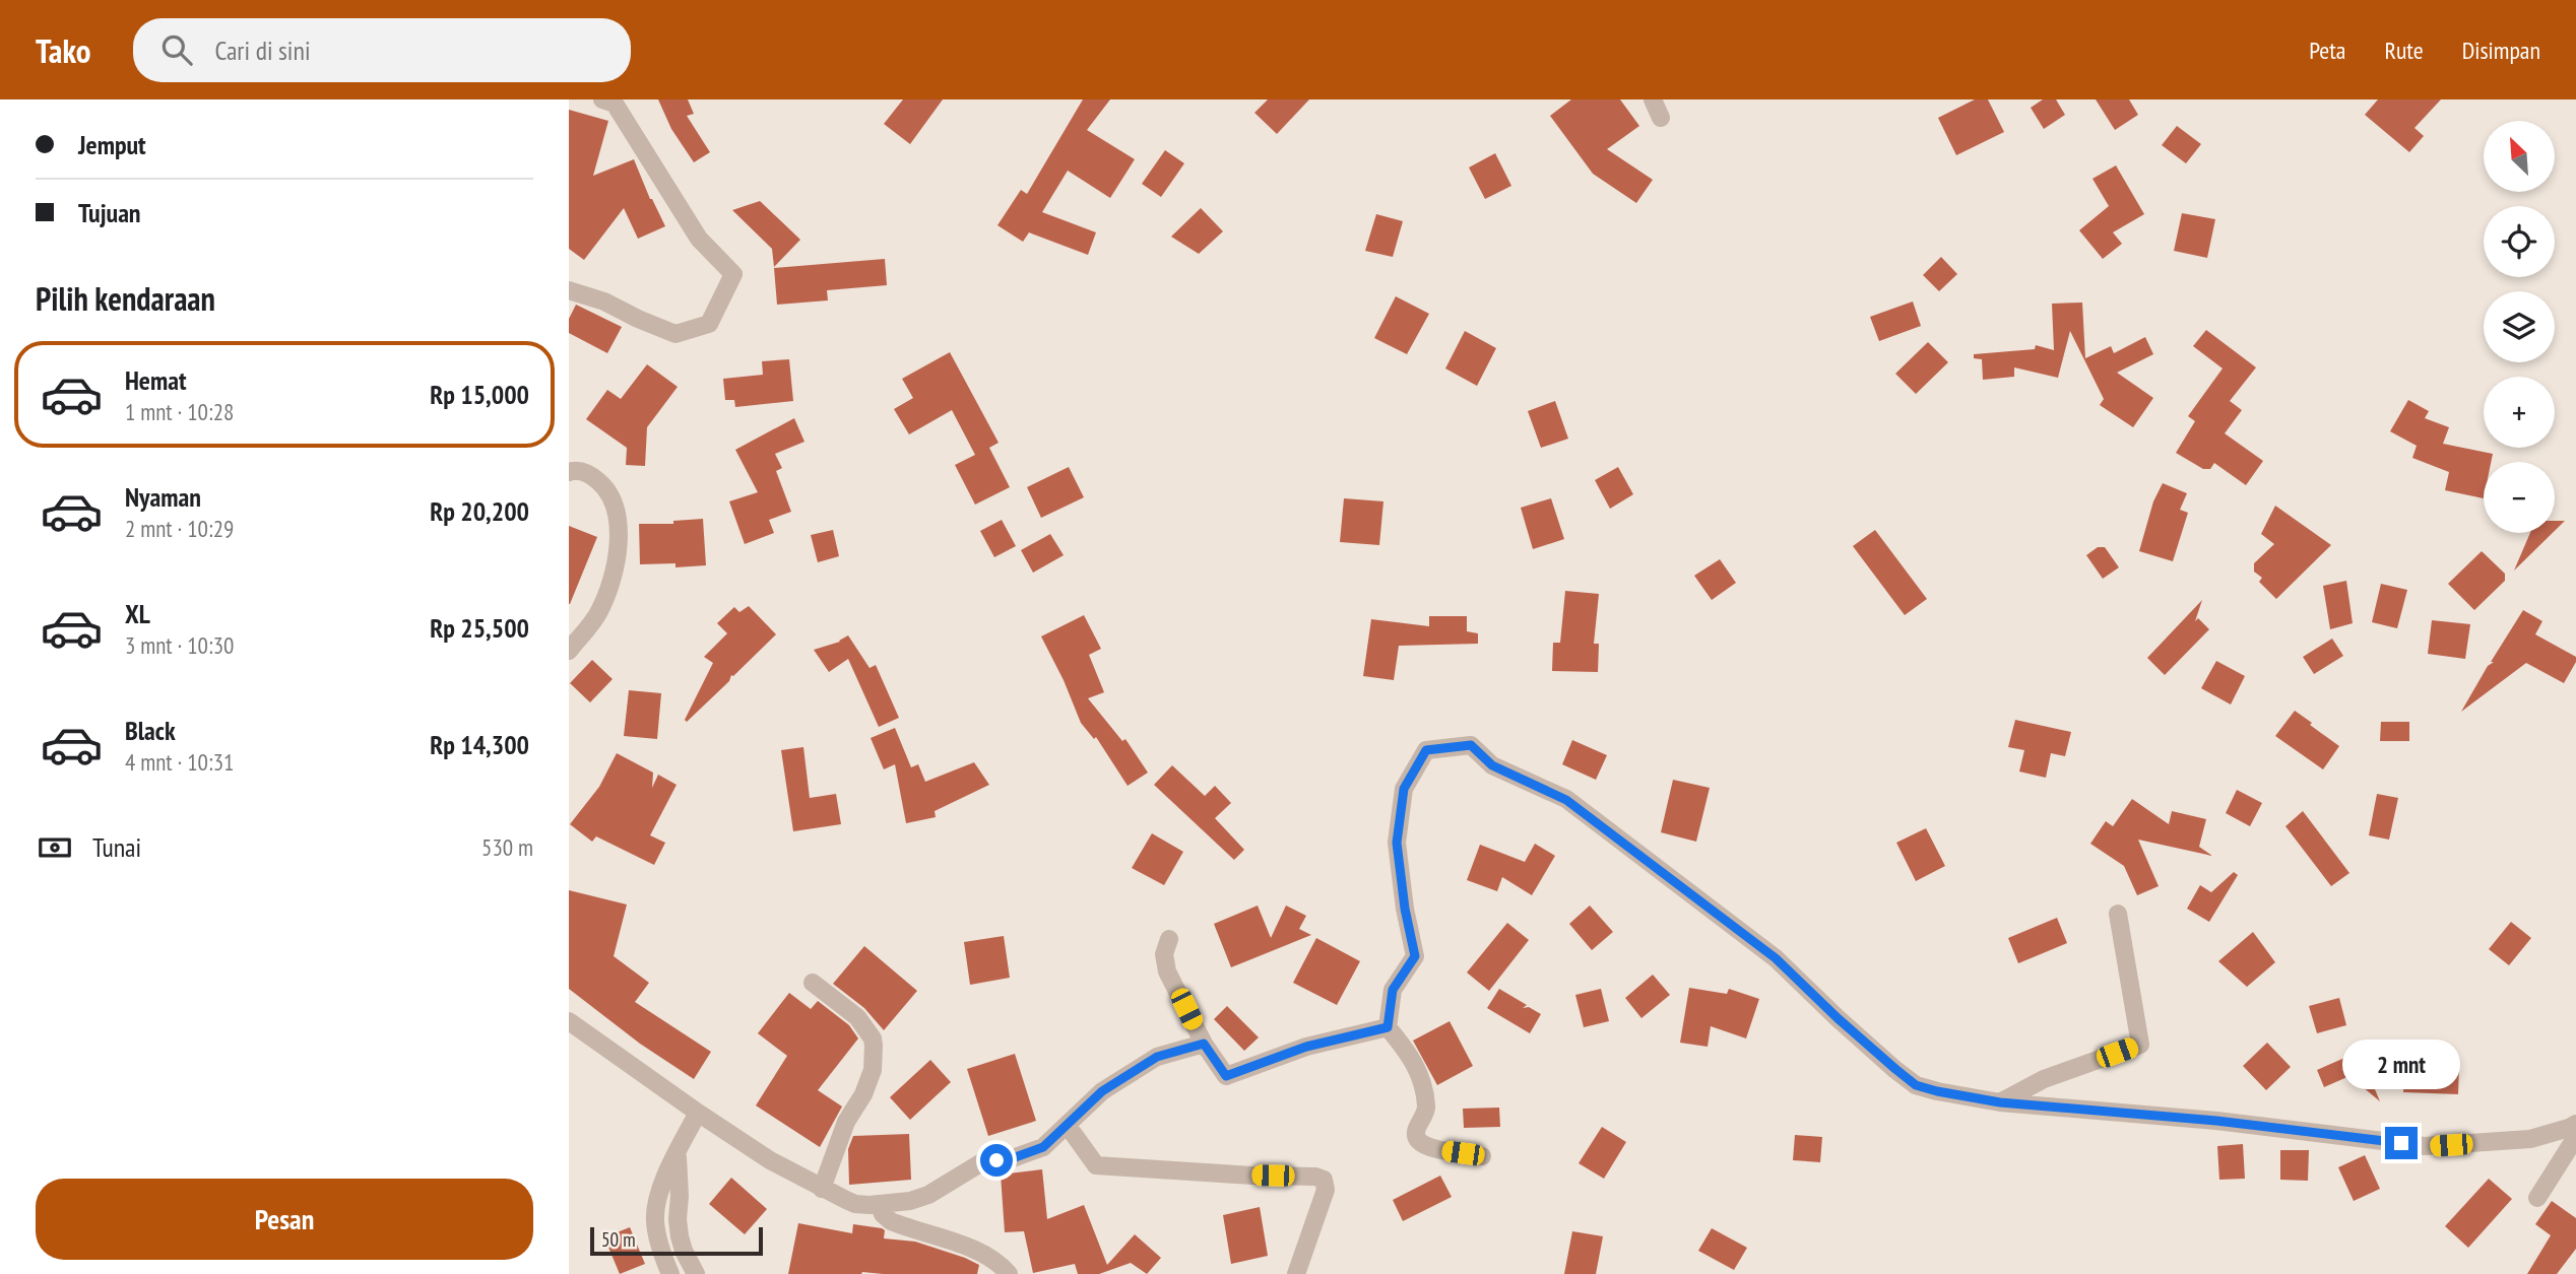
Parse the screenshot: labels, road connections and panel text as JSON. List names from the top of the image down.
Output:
{
  "scale_bar": "50 m",
  "north": "top left",
  "page": {
    "header": "Tako",
    "search": "Cari di sini",
    "nav": ["Peta", "Rute", "Disimpan"],
    "banner": ["Jemput", "Tujuan"],
    "map_buttons": ["+", "−"],
    "heading": "Pilih kendaraan",
    "list": [
      {
        "name": "Hemat",
        "note": "1 mnt · 10:28",
        "value": "Rp 15,000"
      },
      {
        "name": "Nyaman",
        "note": "2 mnt · 10:29",
        "value": "Rp 20,200"
      },
      {
        "name": "XL",
        "note": "3 mnt · 10:30",
        "value": "Rp 25,500"
      },
      {
        "name": "Black",
        "note": "4 mnt · 10:31",
        "value": "Rp 14,300"
      }
    ],
    "pay": ["Tunai", "530 m"],
    "bubble": "2 mnt",
    "buttons": "Pesan",
    "scale": "50 m"
  }
}
